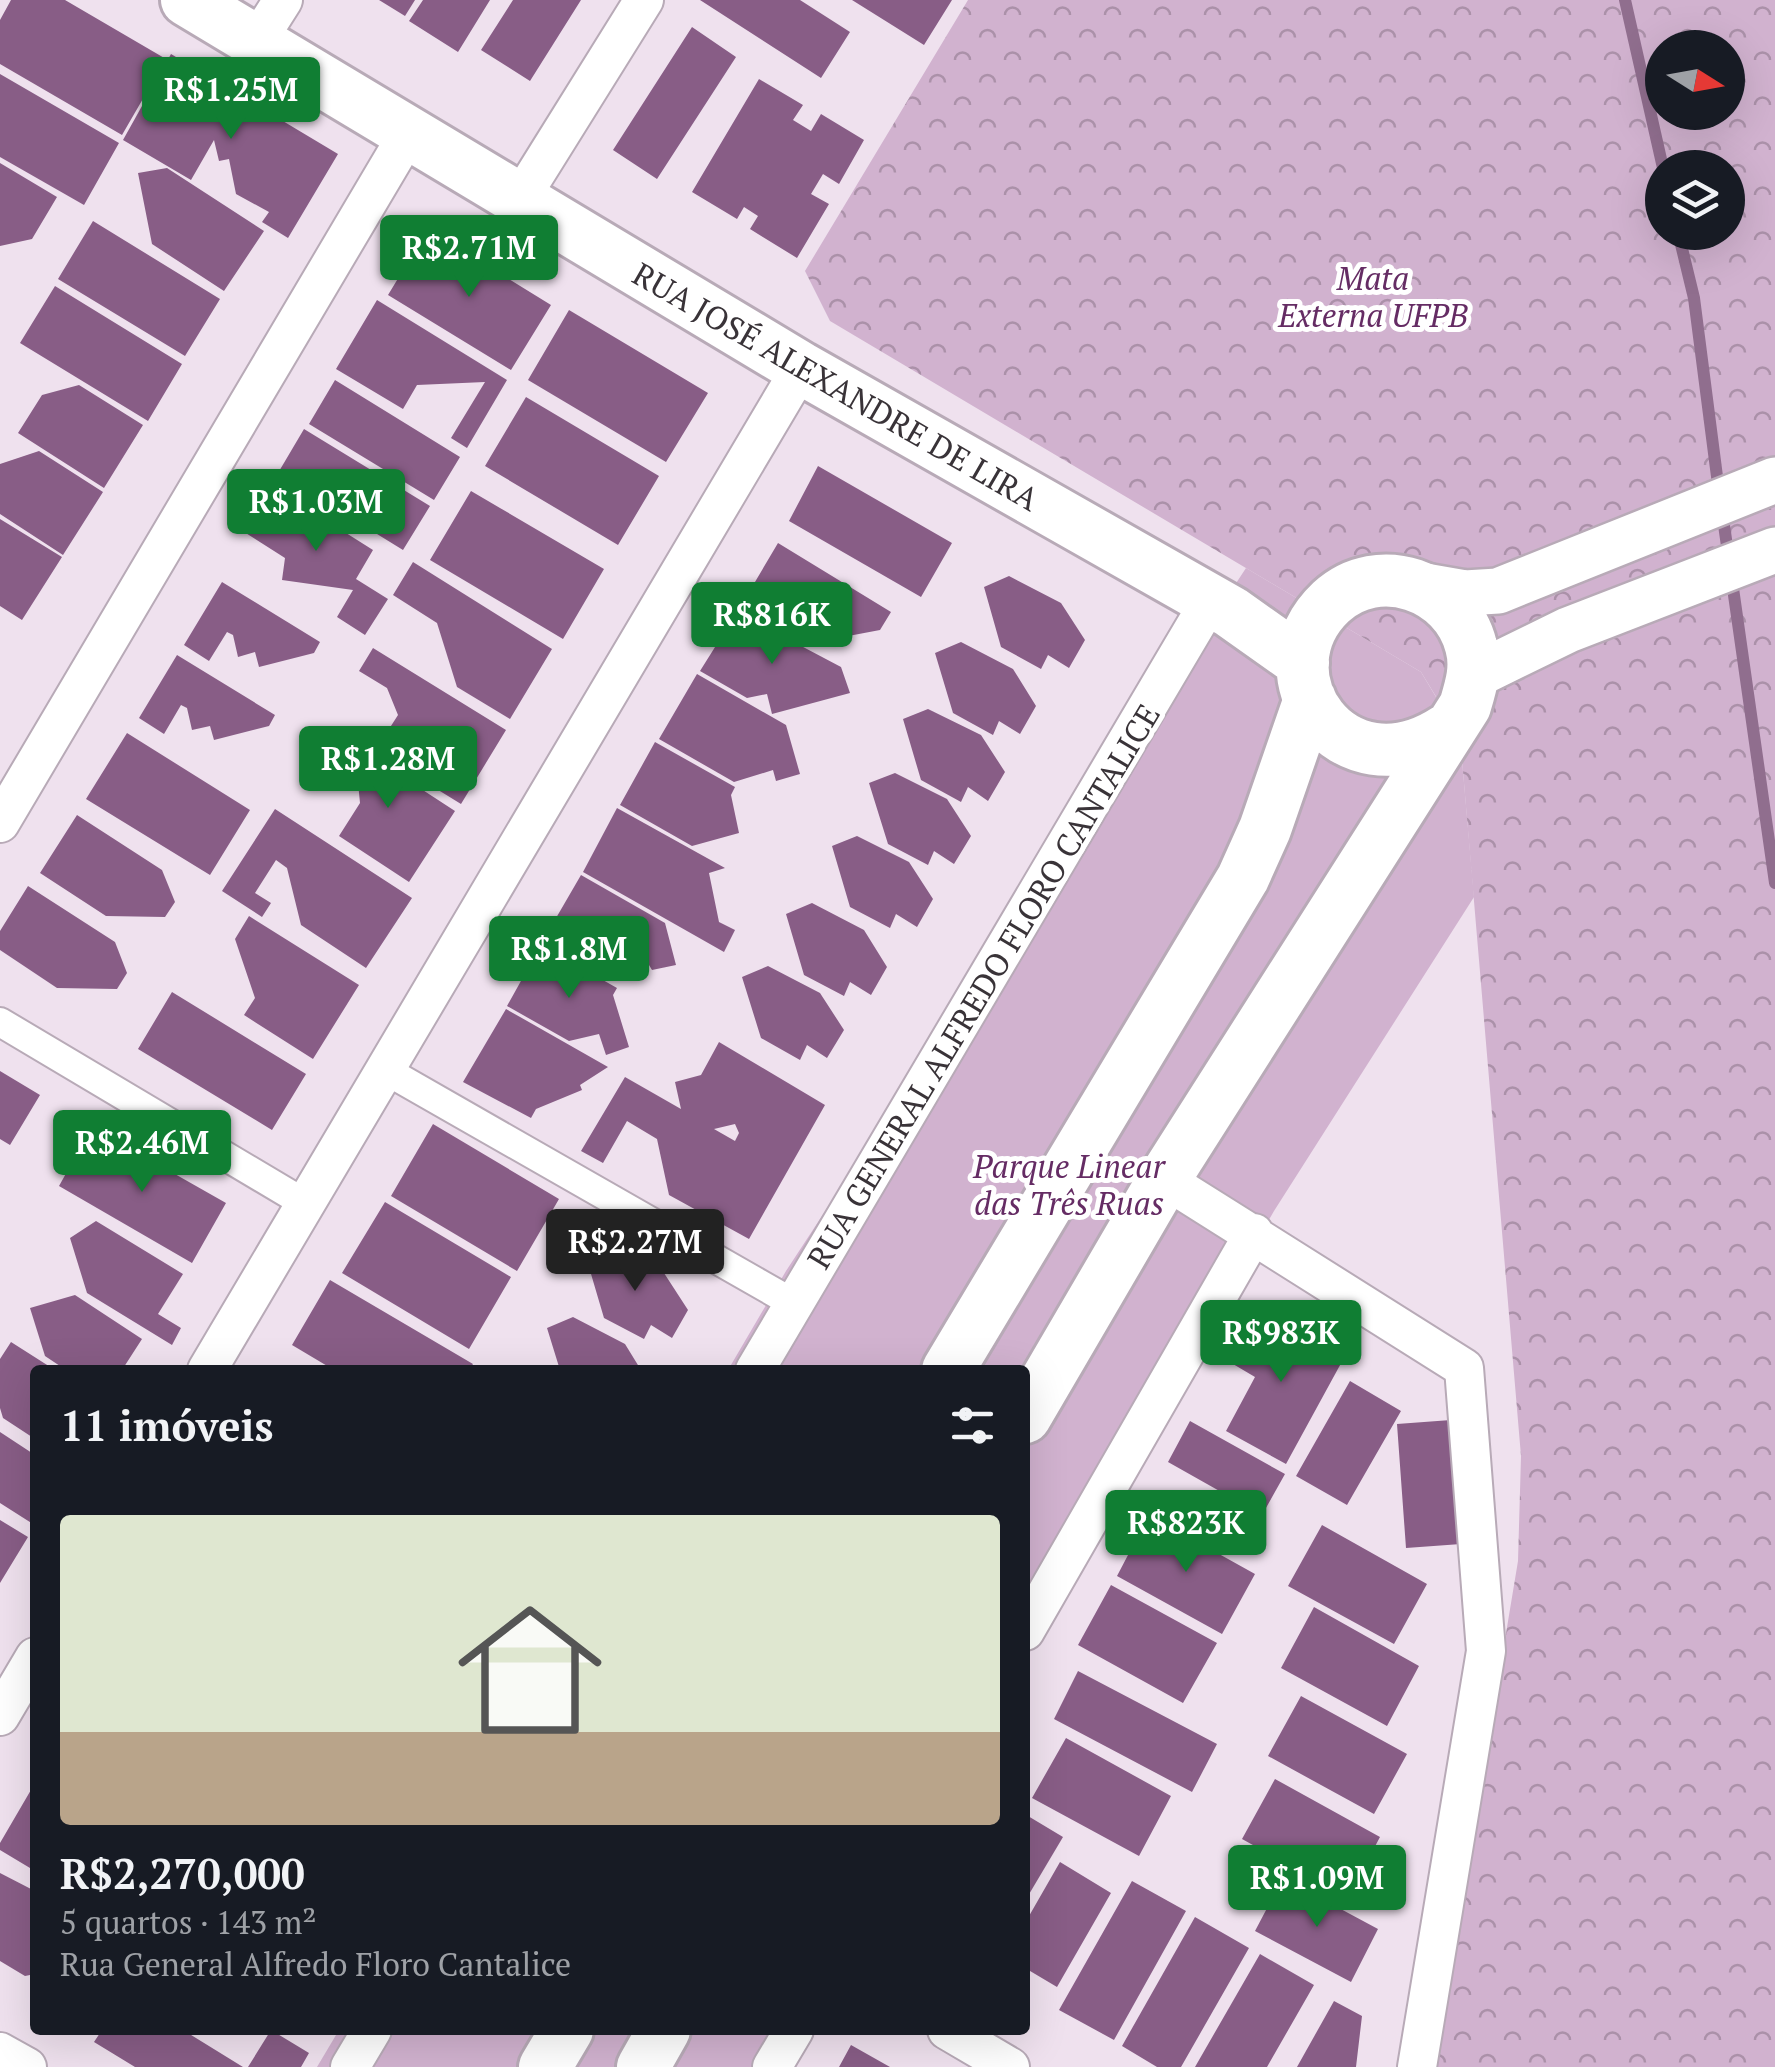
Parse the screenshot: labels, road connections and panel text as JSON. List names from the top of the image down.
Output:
{
  "streets": {
    "main road": ["RUA JOSÉ ALEXANDRE DE LIRA"],
    "street": ["RUA GENERAL ALFREDO FLORO CANTALICE"]
  },
  "crossings": [
    ["RUA JOSÉ ALEXANDRE DE LIRA", "RUA GENERAL ALFREDO FLORO CANTALICE"]
  ],
  "parks": ["Mata Externa UFPB", "Parque Linear das Três Ruas"],
  "north": "right",
  "page": {
    "price": [
      "R$1.25M",
      "R$2.71M",
      "R$1.03M",
      "R$816K",
      "R$1.28M",
      "R$1.8M",
      "R$2.46M",
      "R$2.27M",
      "R$983K",
      "R$823K",
      "R$1.09M"
    ],
    "heading": "11 imóveis",
    "list": [
      {
        "name": "R$2,270,000",
        "note": "5 quartos · 143 m² · Rua General Alfredo Floro Cantalice"
      }
    ]
  }
}
